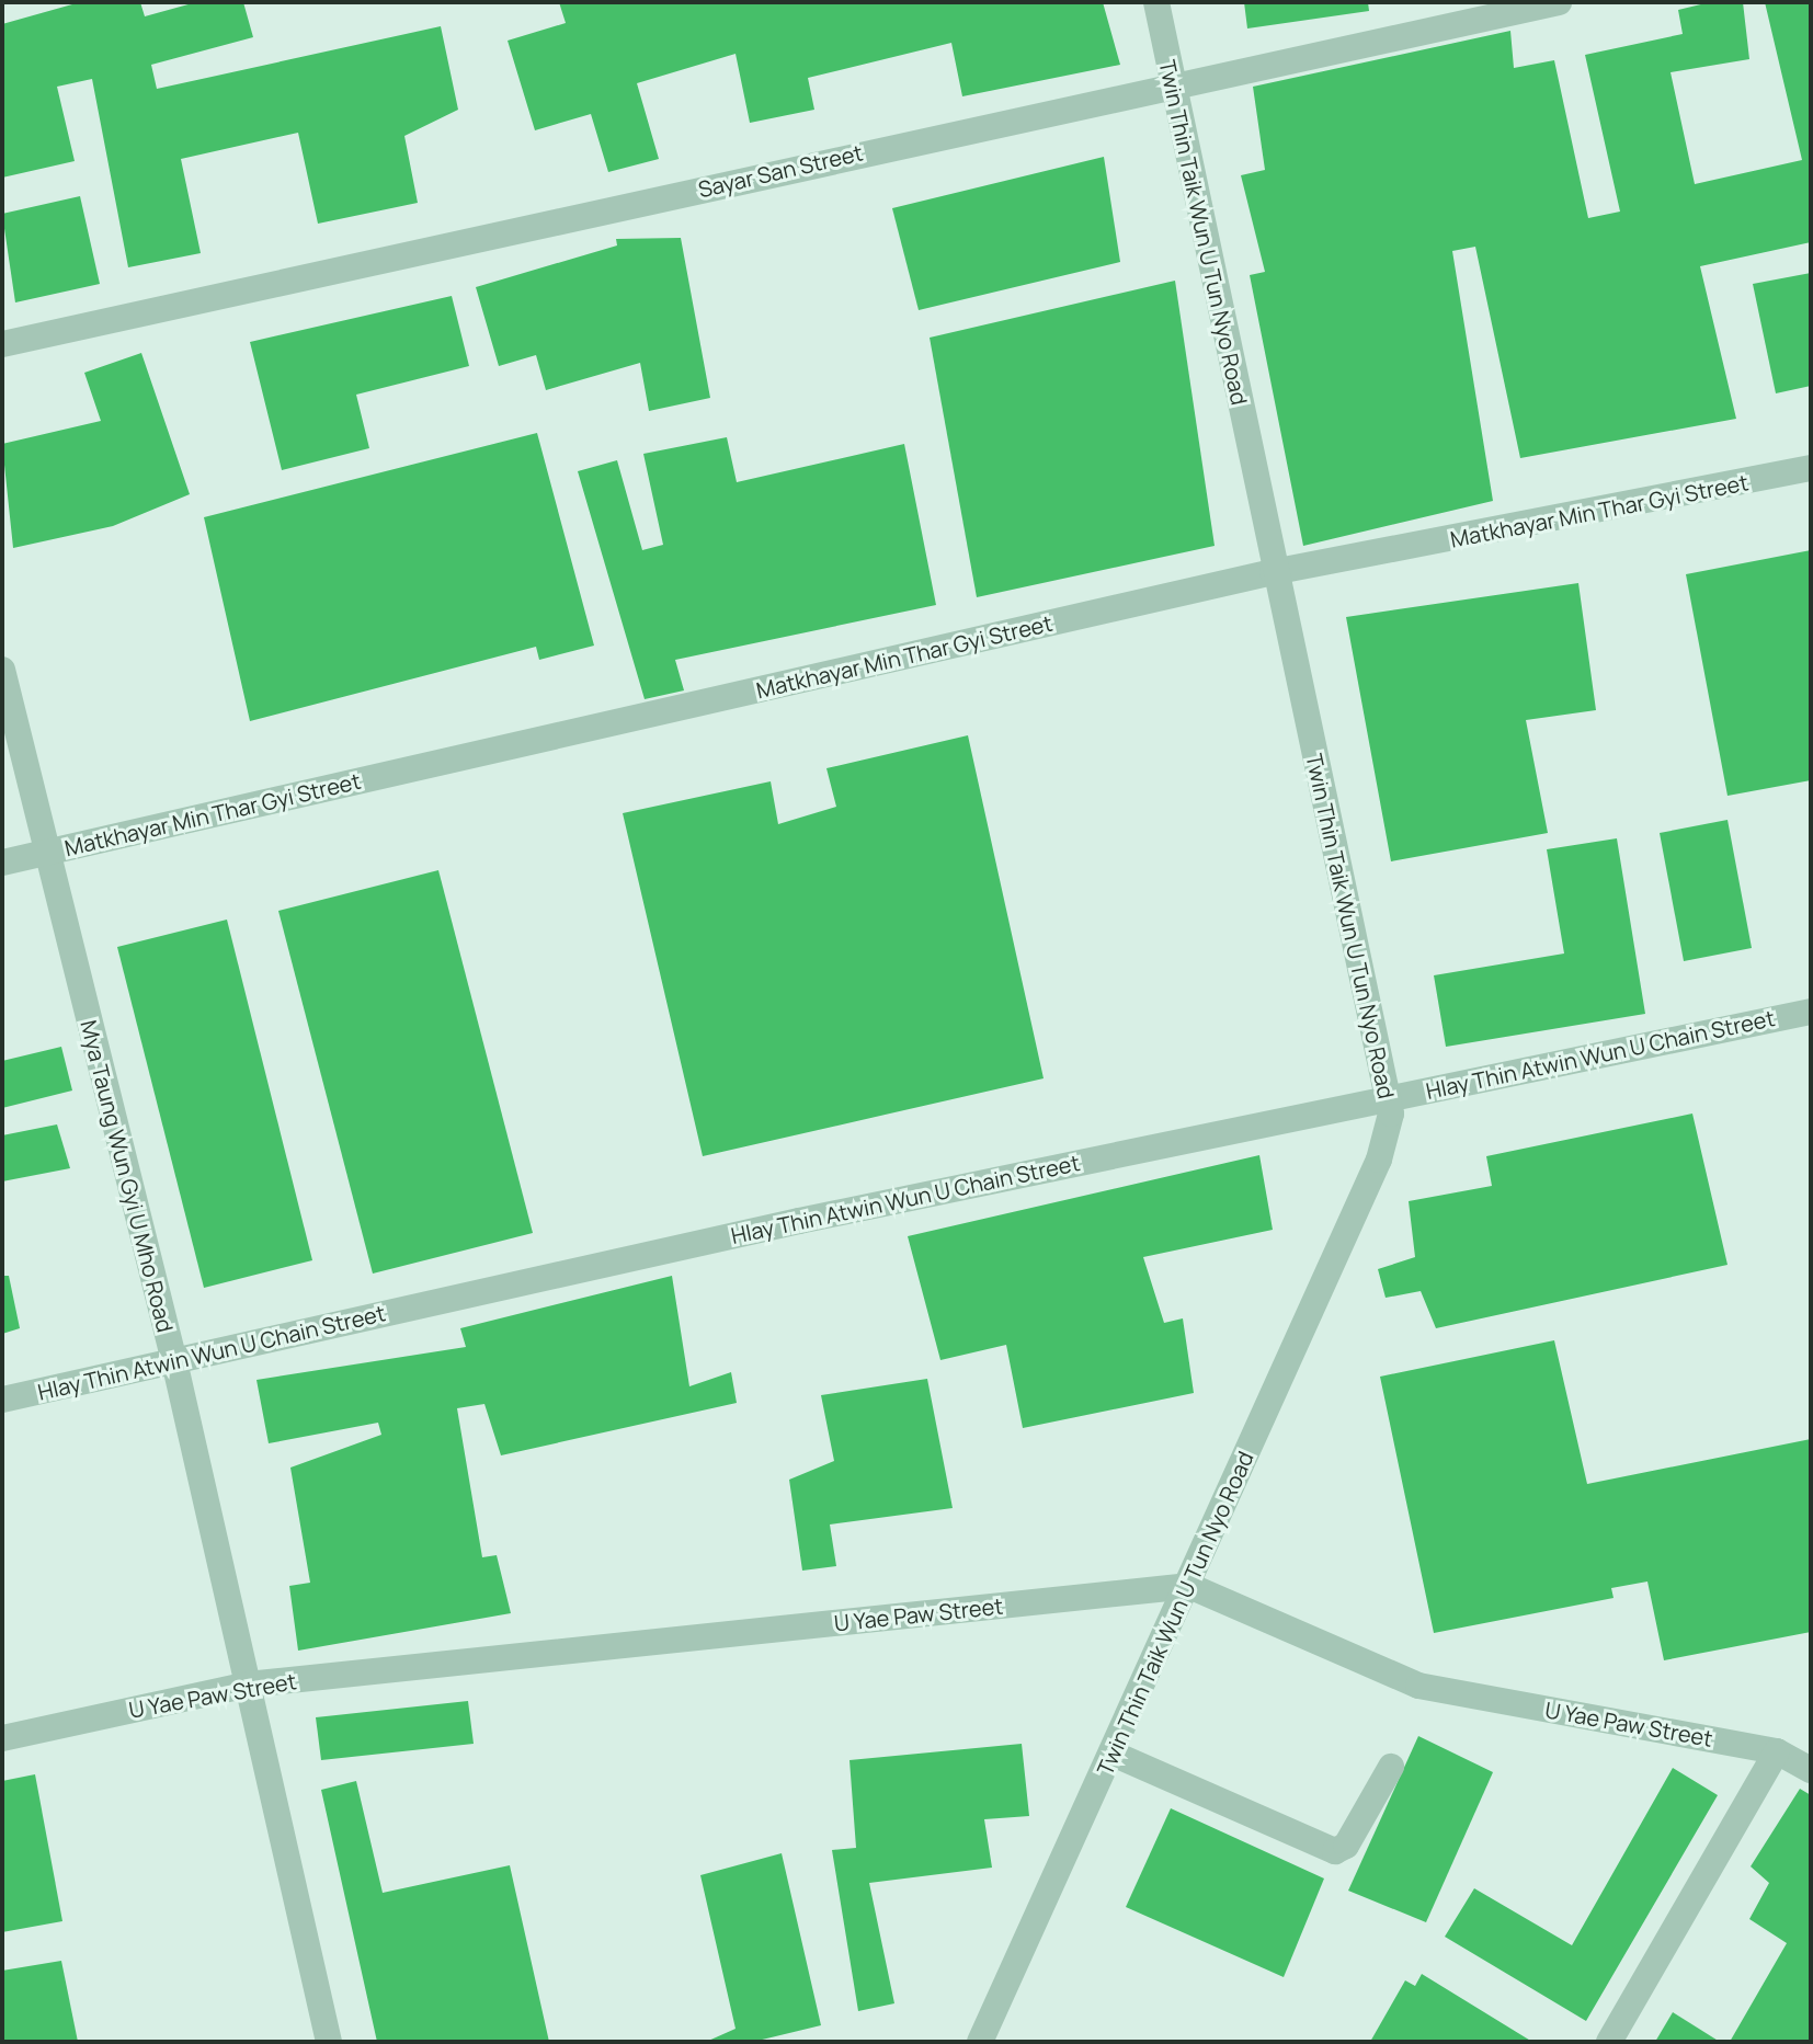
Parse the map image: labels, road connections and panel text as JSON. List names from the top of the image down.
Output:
{
  "streets": {
    "street": [
      "Sayar San Street",
      "Twin Thin Taik Wun U Tun Nyo Road",
      "Matkhayar Min Thar Gyi Street",
      "Hlay Thin Atwin Wun U Chain Street",
      "Mya Taung Wun Gyi U Mho Road",
      "U Yae Paw Street"
    ]
  },
  "crossings": [
    ["Sayar San Street", "Twin Thin Taik Wun U Tun Nyo Road"],
    ["Twin Thin Taik Wun U Tun Nyo Road", "Matkhayar Min Thar Gyi Street"],
    ["Twin Thin Taik Wun U Tun Nyo Road", "Hlay Thin Atwin Wun U Chain Street"],
    ["Twin Thin Taik Wun U Tun Nyo Road", "U Yae Paw Street"],
    ["Matkhayar Min Thar Gyi Street", "Mya Taung Wun Gyi U Mho Road"],
    ["Hlay Thin Atwin Wun U Chain Street", "Mya Taung Wun Gyi U Mho Road"],
    ["Mya Taung Wun Gyi U Mho Road", "U Yae Paw Street"]
  ]
}
